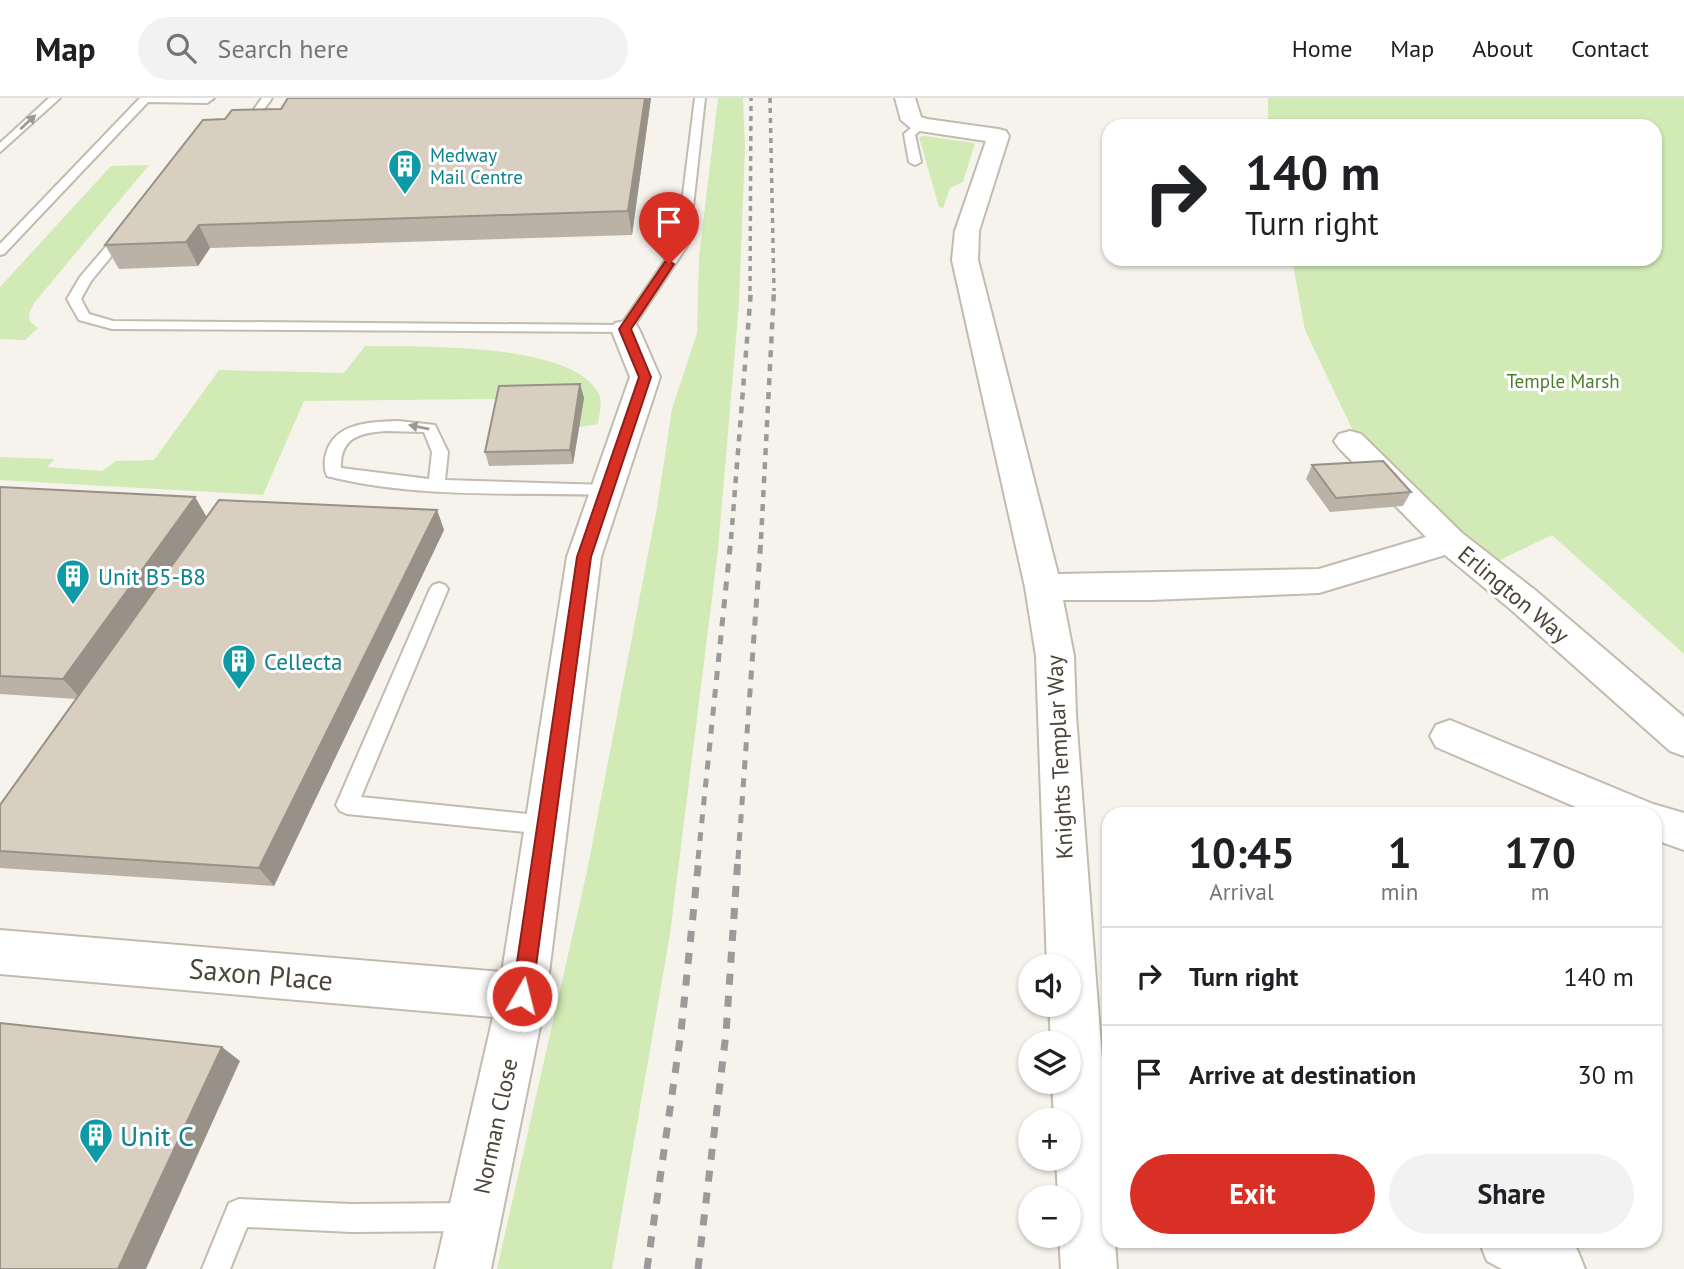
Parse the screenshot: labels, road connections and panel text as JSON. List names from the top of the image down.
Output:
{
  "streets": {
    "street": [
      "Erlington Way",
      "Knights Templar Way",
      "Saxon Place",
      "Norman Close"
    ]
  },
  "crossings": [
    ["Saxon Place", "Norman Close"]
  ],
  "parks": ["Temple Marsh"],
  "places": {
    "building": [
      "Medway Mail Centre",
      "Unit B5-B8",
      "Cellecta",
      "Unit C"
    ]
  },
  "page": {
    "header": "Map",
    "search": "Search here",
    "nav": [
      "Home",
      "Map",
      "About",
      "Contact"
    ],
    "turn": ["140 m", "Turn right"],
    "eta": [
      "10:45",
      "Arrival",
      "1",
      "min",
      "170",
      "m"
    ],
    "list": [
      {
        "name": "Turn right",
        "value": "140 m"
      },
      {
        "name": "Arrive at destination",
        "value": "30 m"
      }
    ],
    "map_buttons": ["+", "−"],
    "buttons": ["Exit", "Share"]
  }
}
